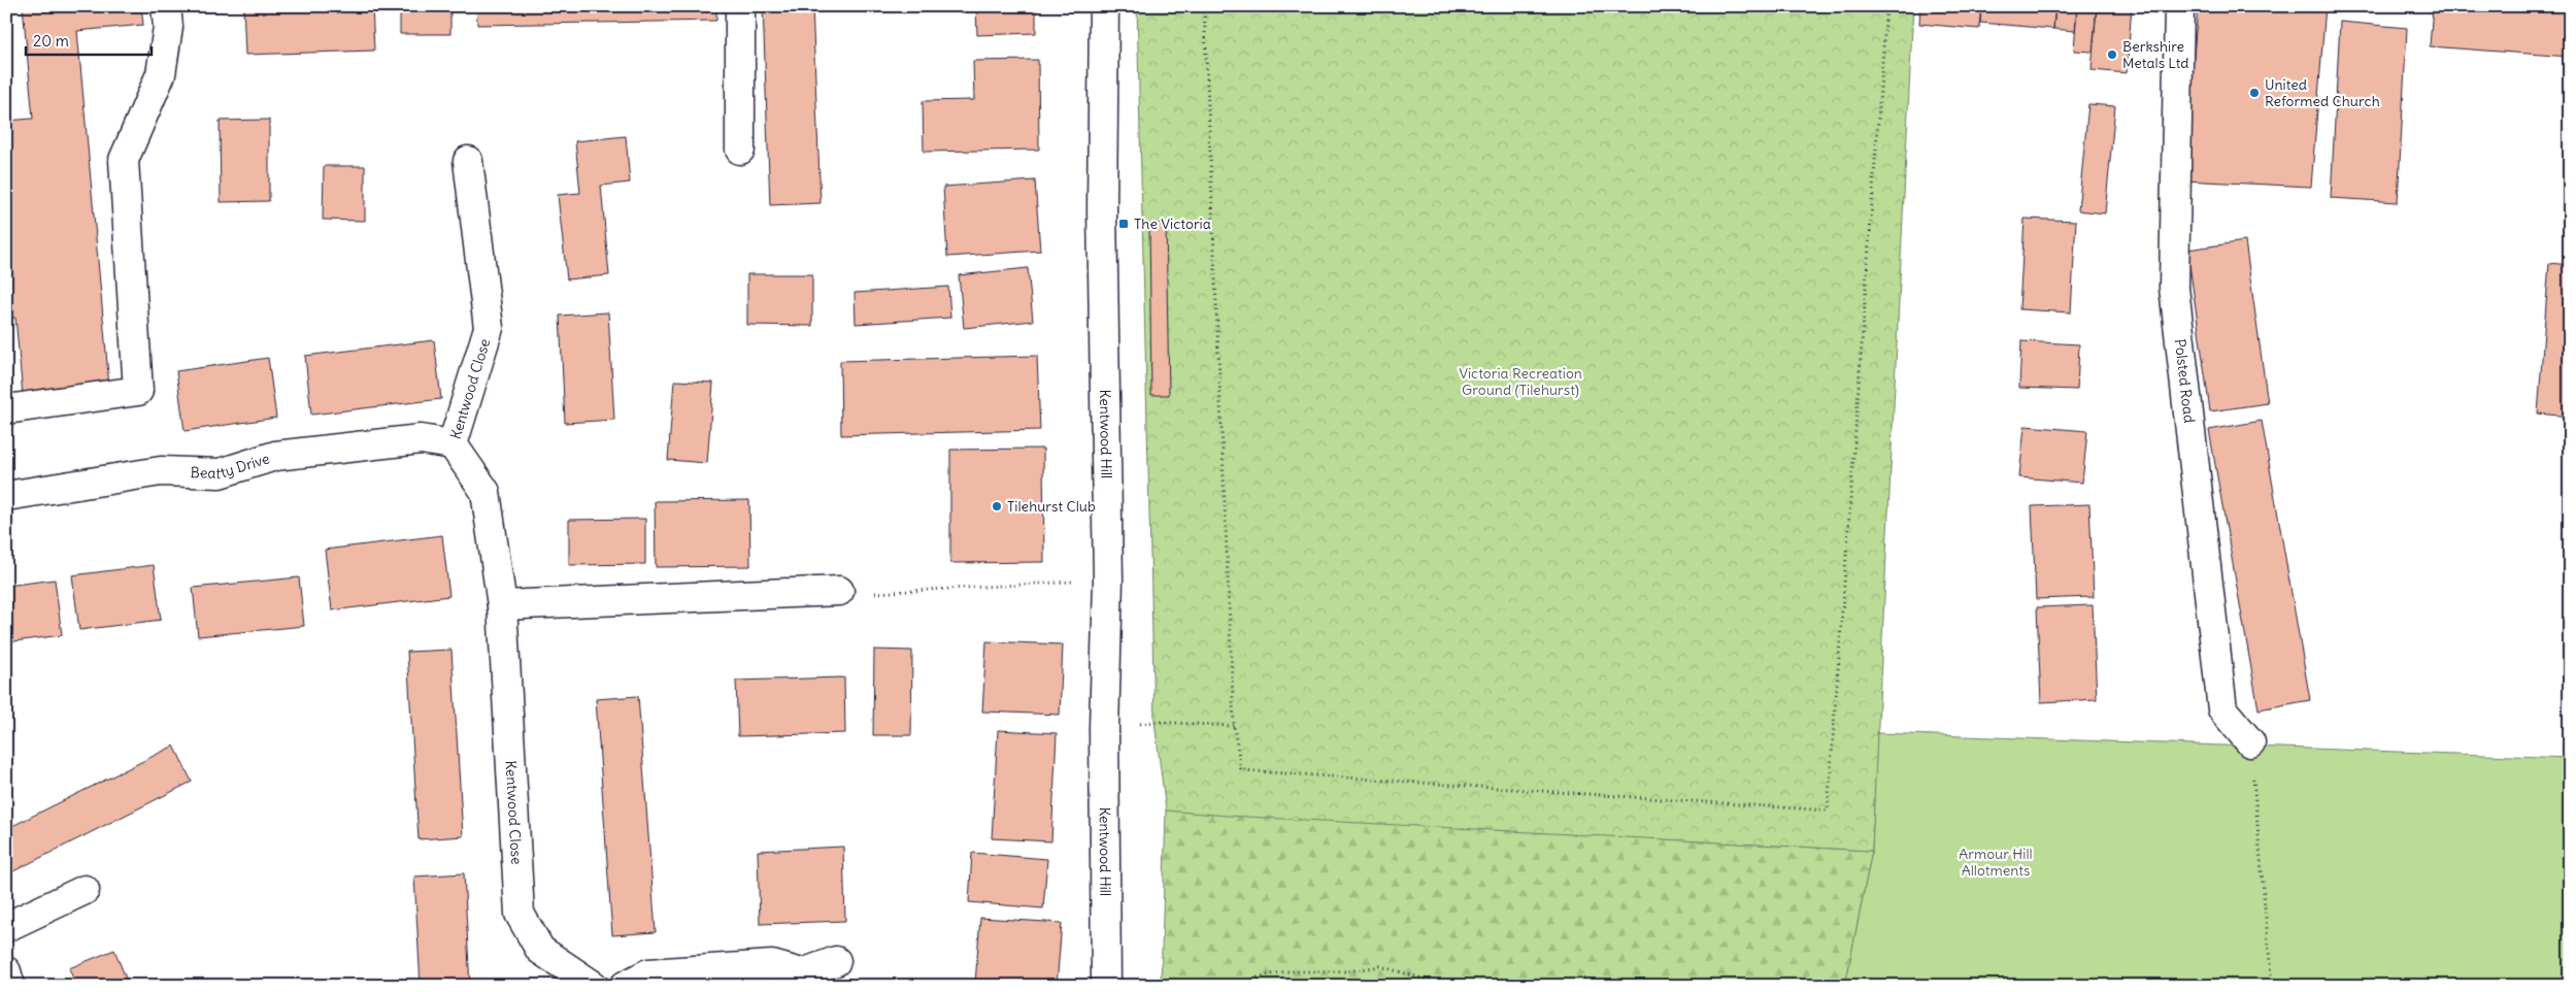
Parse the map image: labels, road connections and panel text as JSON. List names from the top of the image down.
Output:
{
  "streets": {
    "street": [
      "Polsted Road",
      "Kentwood Close",
      "Kentwood Hill",
      "Beatty Drive"
    ]
  },
  "crossings": [
    ["Kentwood Close", "Beatty Drive"]
  ],
  "parks": ["Victoria Recreation Ground (Tilehurst)", "Armour Hill Allotments"],
  "places": {
    "other": ["Berkshire Metals Ltd", "United Reformed Church", "Tilehurst Club"],
    "transit": ["The Victoria"]
  },
  "scale_bar": "20 m"
}
